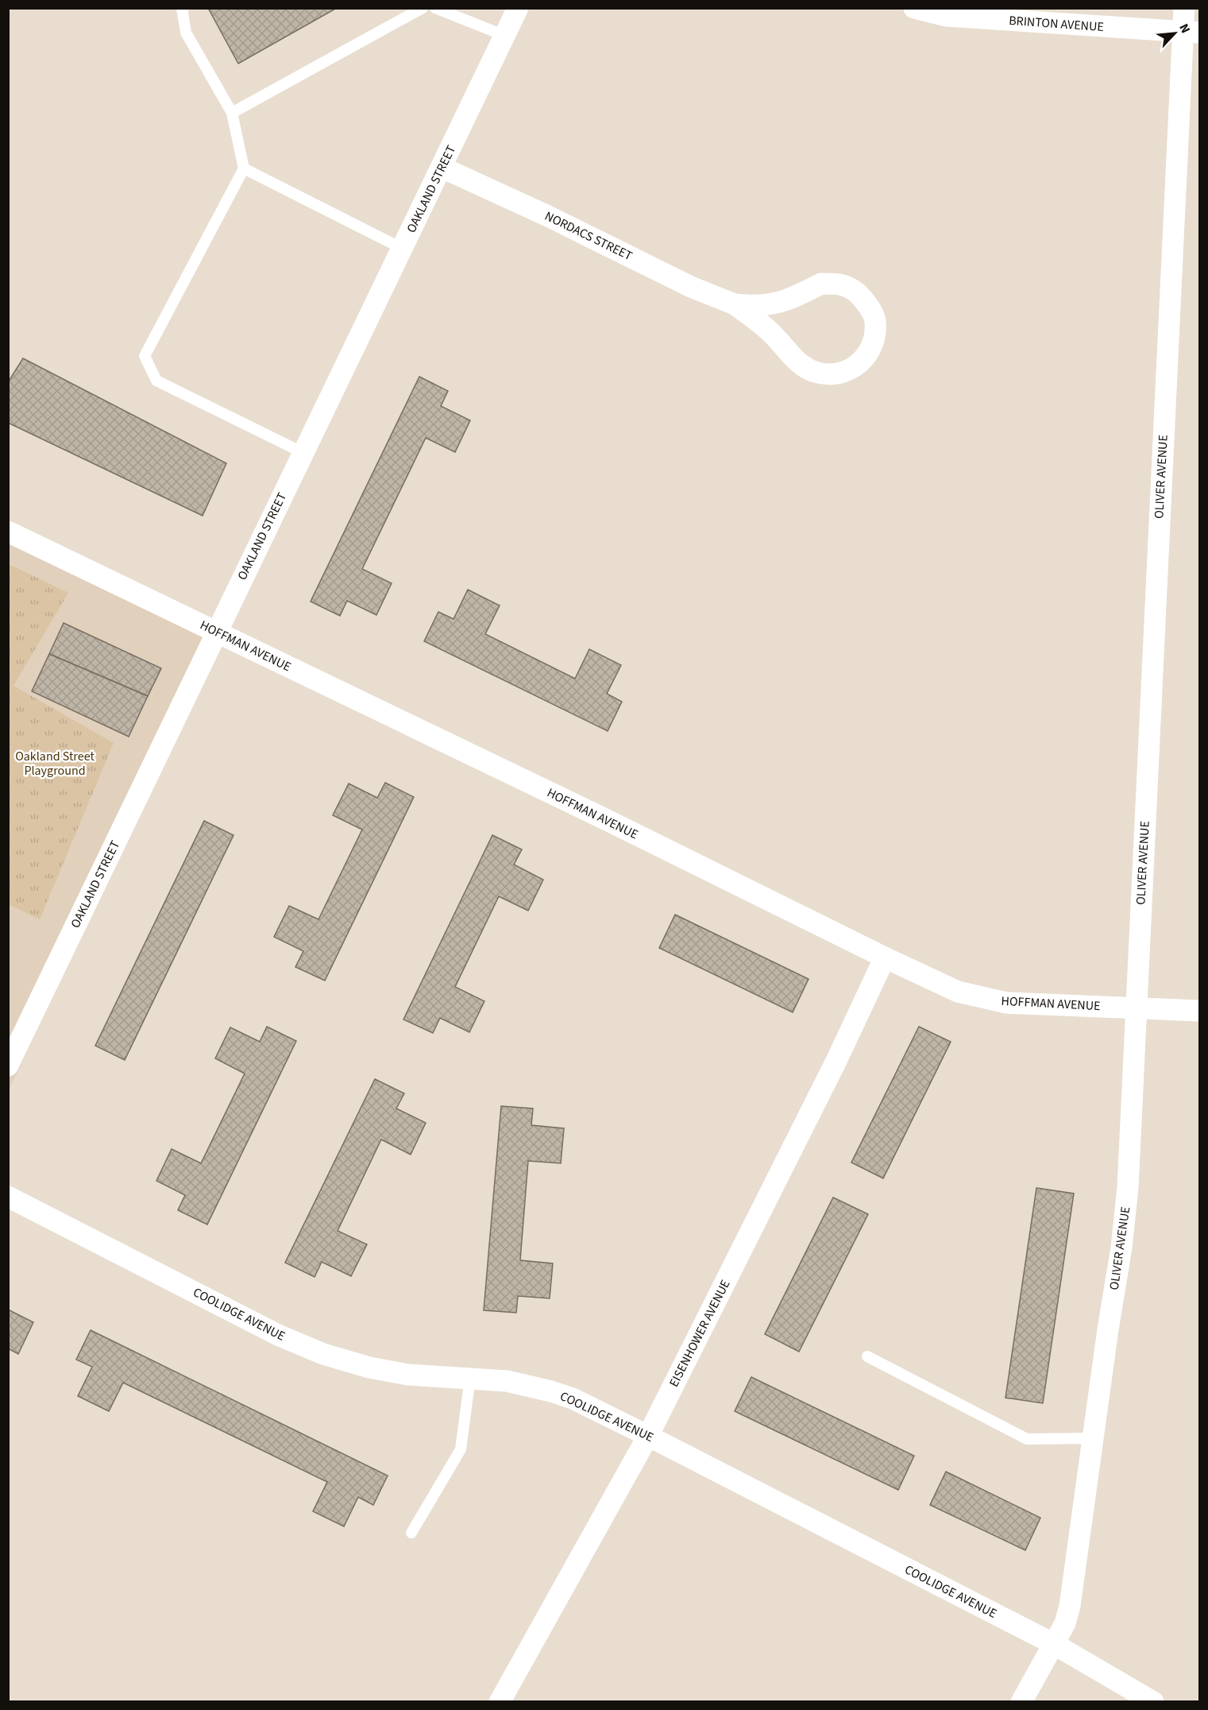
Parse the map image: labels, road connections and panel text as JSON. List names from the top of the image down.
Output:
{
  "streets": {
    "street": [
      "BRINTON AVENUE",
      "OAKLAND STREET",
      "NORDACS STREET",
      "OLIVER AVENUE",
      "HOFFMAN AVENUE",
      "COOLIDGE AVENUE",
      "EISENHOWER AVENUE"
    ]
  },
  "crossings": [
    ["BRINTON AVENUE", "OLIVER AVENUE"],
    ["OAKLAND STREET", "NORDACS STREET"],
    ["OAKLAND STREET", "HOFFMAN AVENUE"],
    ["OLIVER AVENUE", "HOFFMAN AVENUE"],
    ["OLIVER AVENUE", "COOLIDGE AVENUE"],
    ["HOFFMAN AVENUE", "EISENHOWER AVENUE"],
    ["COOLIDGE AVENUE", "EISENHOWER AVENUE"]
  ],
  "parks": ["Oakland Street Playground"],
  "north": "top right"
}
